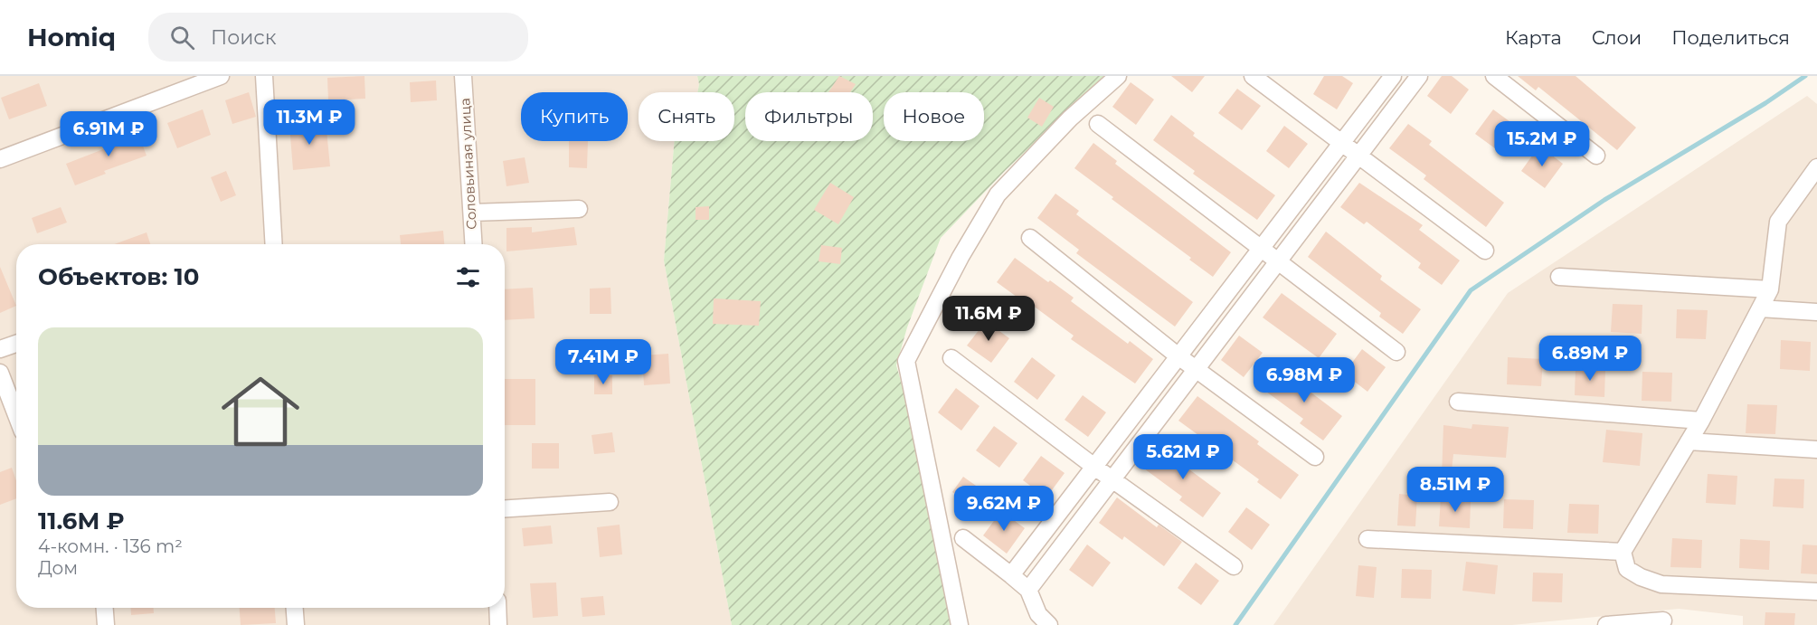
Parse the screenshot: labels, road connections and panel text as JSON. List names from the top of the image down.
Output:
{
  "streets": {
    "street": ["Соловьиная улица"]
  },
  "page": {
    "header": "Homiq",
    "search": "Поиск",
    "nav": ["Карта", "Слои", "Поделиться"],
    "chip": [
      "Купить",
      "Снять",
      "Фильтры",
      "Новое"
    ],
    "price": [
      "11.3M ₽",
      "6.91M ₽",
      "15.2M ₽",
      "11.6M ₽",
      "6.89M ₽",
      "7.41M ₽",
      "6.98M ₽",
      "5.62M ₽",
      "8.51M ₽",
      "9.62M ₽"
    ],
    "heading": "Объектов: 10",
    "list": [
      {
        "name": "11.6M ₽",
        "note": "4-комн. · 136 m² · Дом"
      }
    ]
  }
}
